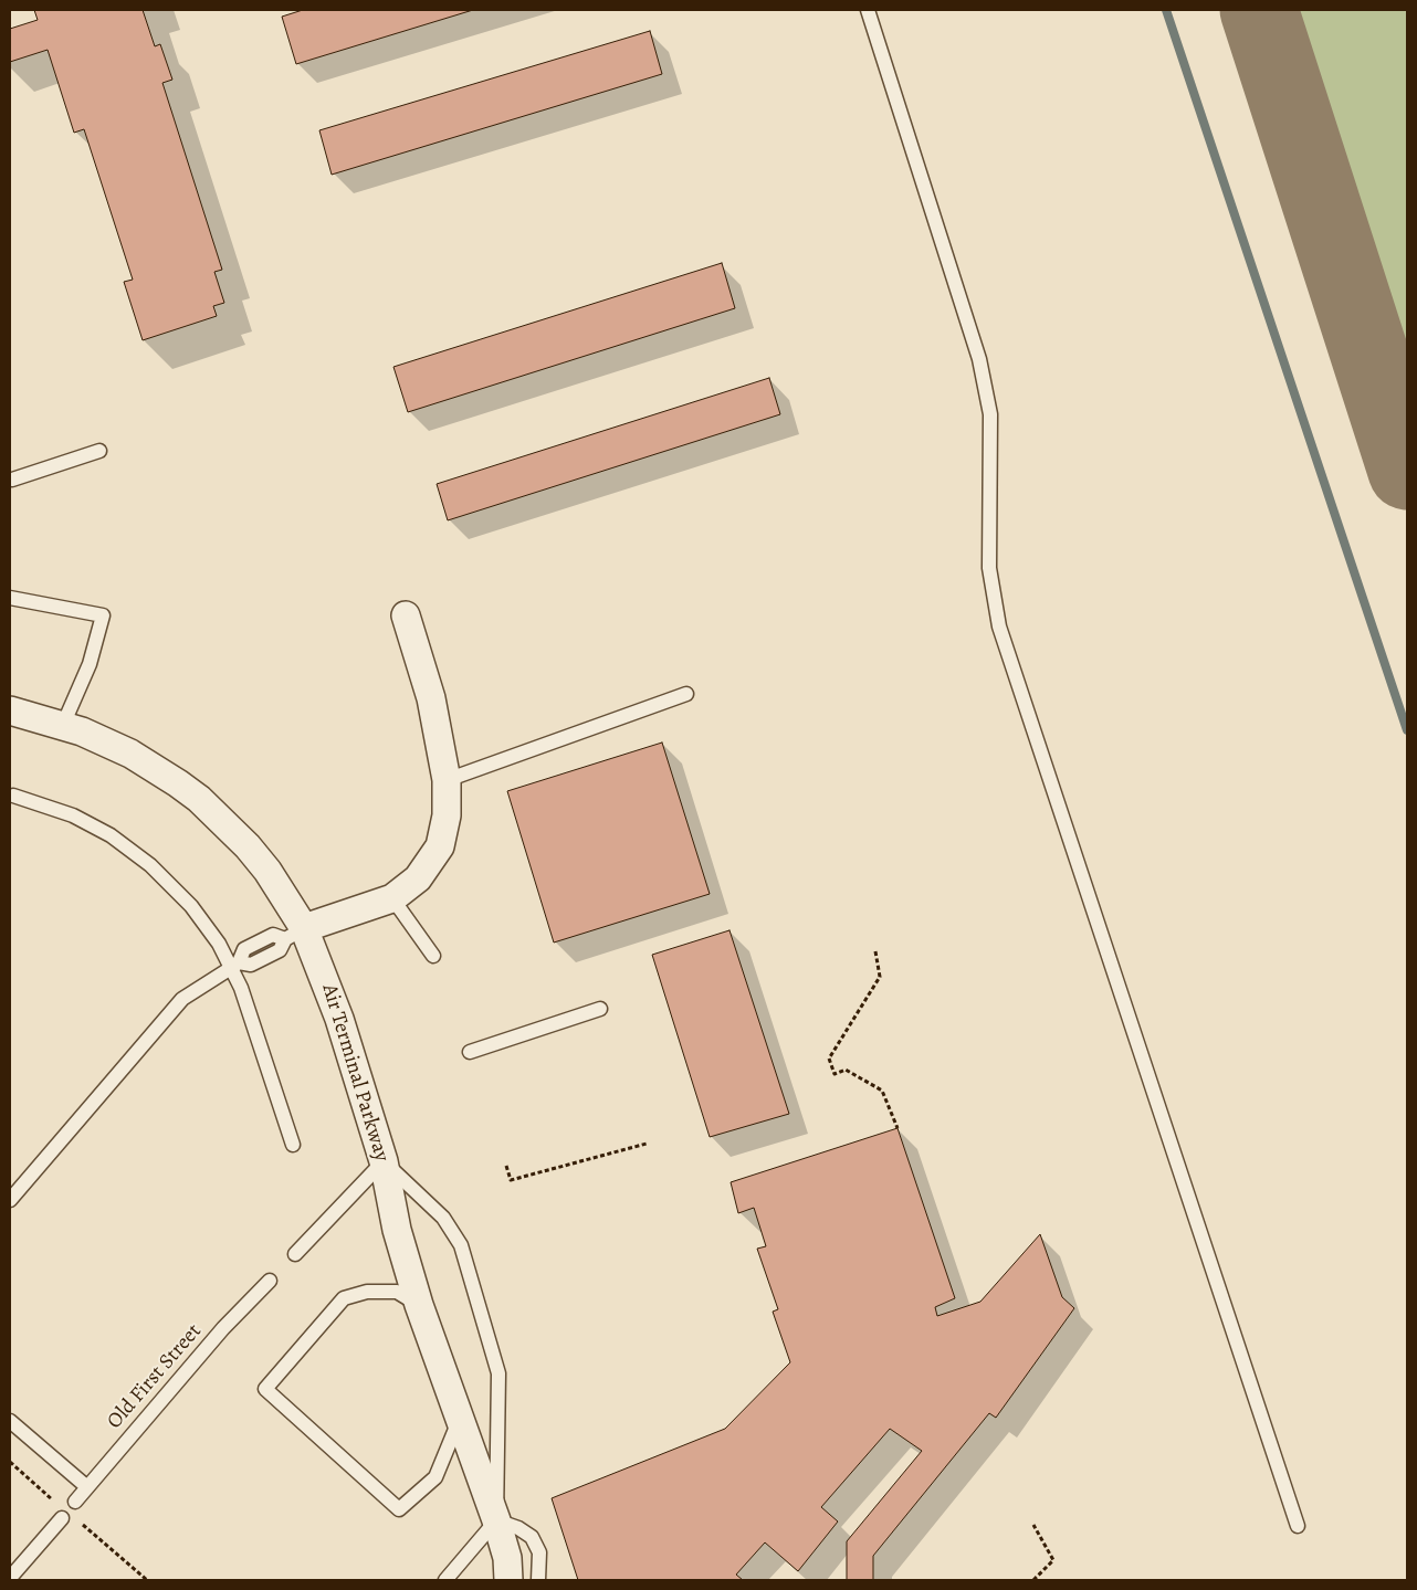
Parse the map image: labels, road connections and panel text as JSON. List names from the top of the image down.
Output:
{
  "streets": {
    "street": ["Air Terminal Parkway"],
    "lane": ["Old First Street"]
  }
}
